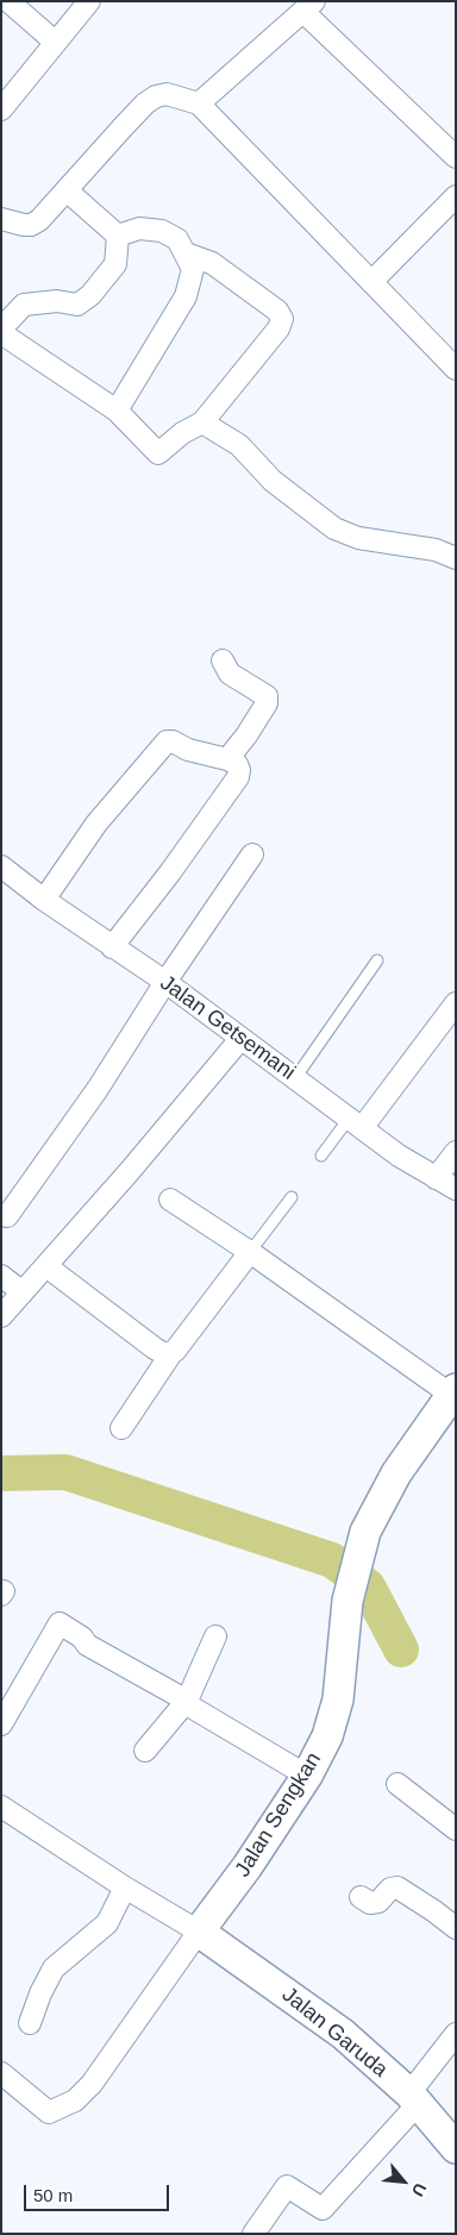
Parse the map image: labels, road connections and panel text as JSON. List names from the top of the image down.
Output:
{
  "streets": {
    "main road": ["Jalan Sengkan", "Jalan Garuda"],
    "street": ["Jalan Getsemani"]
  },
  "crossings": [
    ["Jalan Sengkan", "Jalan Garuda"]
  ],
  "scale_bar": "50 m",
  "north": "bottom right"
}
